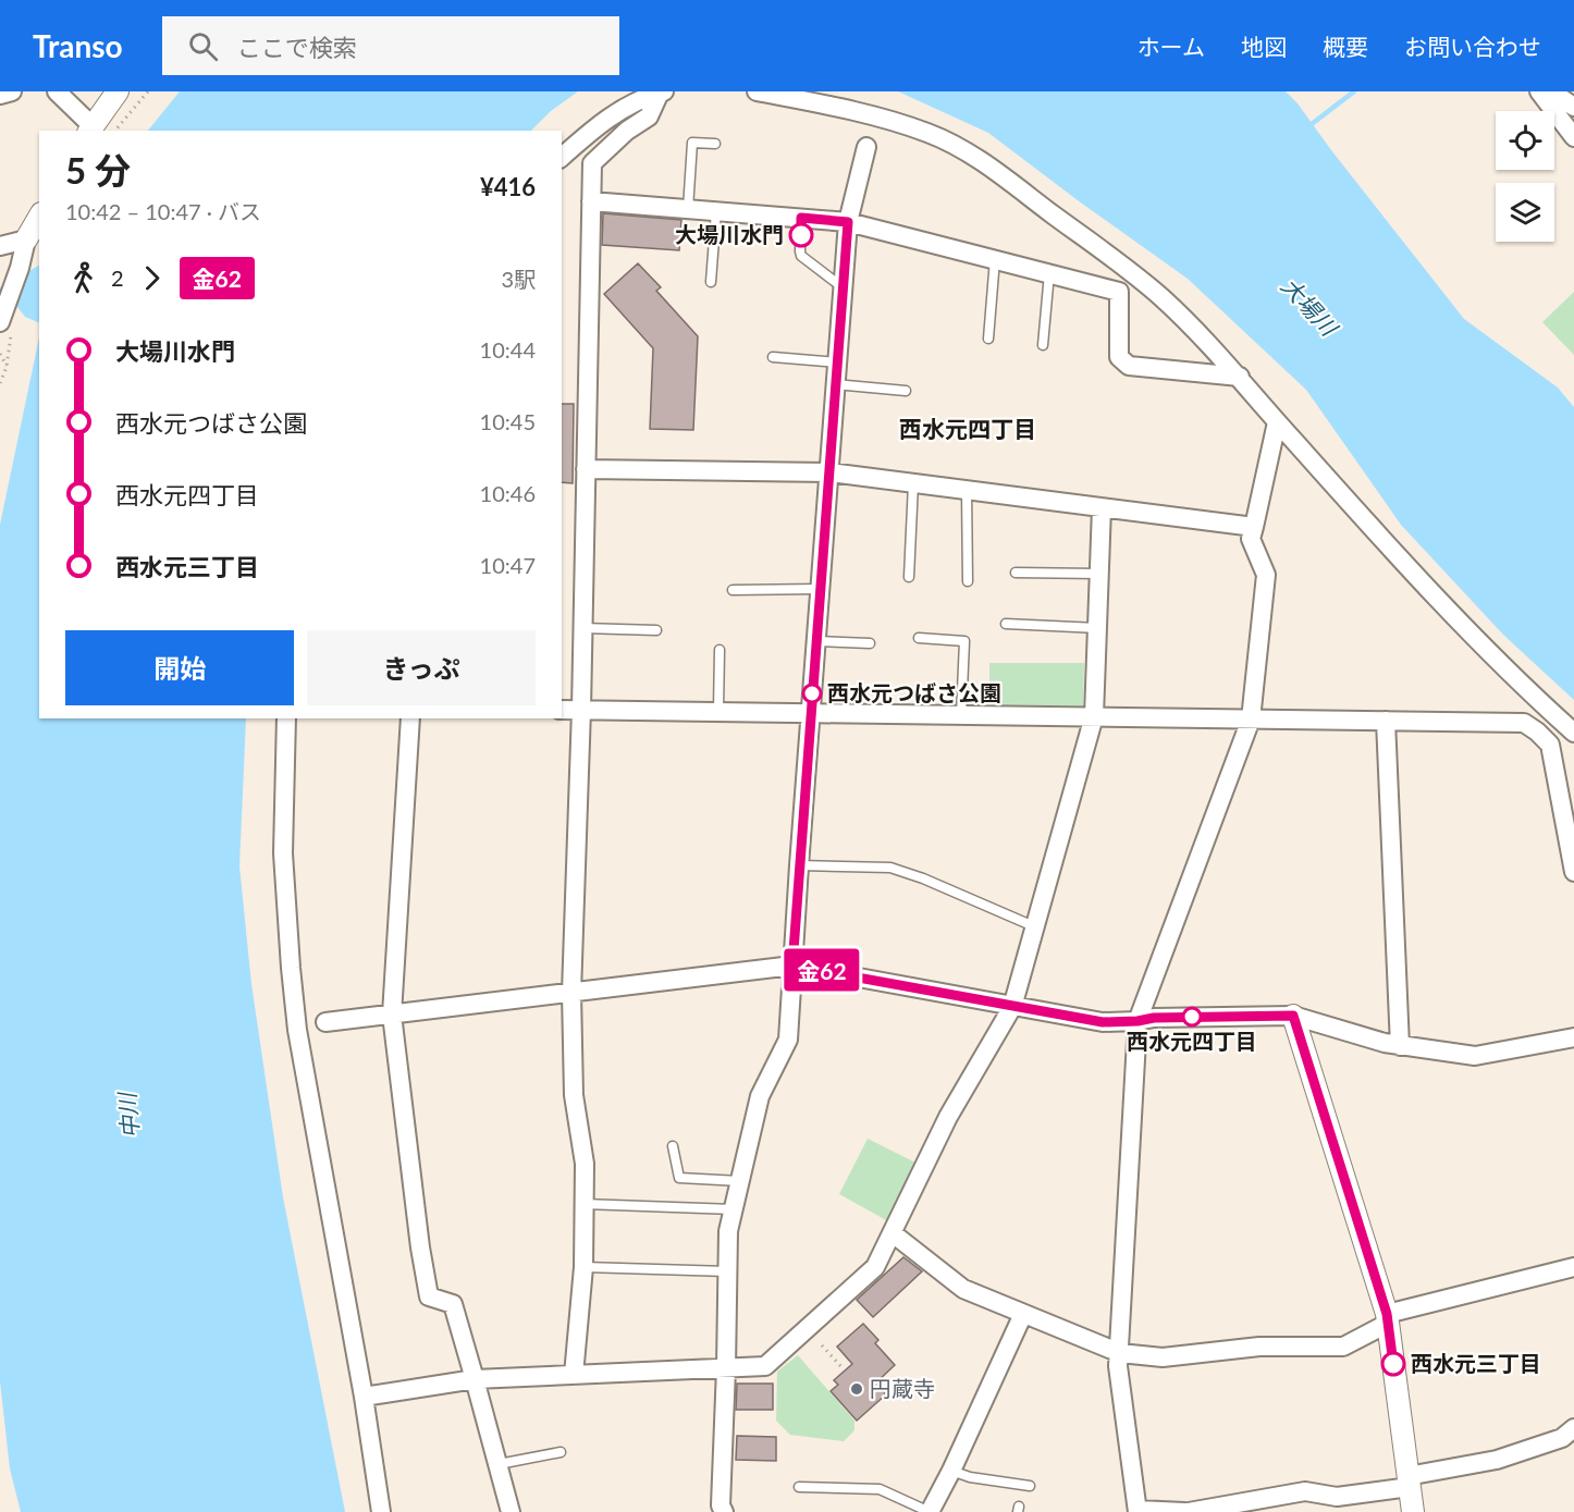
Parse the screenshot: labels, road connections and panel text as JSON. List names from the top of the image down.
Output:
{
  "districts": ["西水元四丁目"],
  "water": ["大場川", "中川"],
  "places": [
    "大場川水門",
    "西水元つばさ公園",
    "西水元四丁目",
    "西水元三丁目",
    "円蔵寺"
  ],
  "lines": ["bus line 金62"],
  "page": {
    "header": "Transo",
    "search": "ここで検索",
    "nav": [
      "ホーム",
      "地図",
      "概要",
      "お問い合わせ"
    ],
    "on_map": "金62",
    "heading": ["5 分", "10:42 – 10:47 · バス", "¥416"],
    "legs": ["2", "金62", "3駅"],
    "list": [
      {
        "name": "大場川水門",
        "value": "10:44"
      },
      {
        "name": "西水元つばさ公園",
        "value": "10:45"
      },
      {
        "name": "西水元四丁目",
        "value": "10:46"
      },
      {
        "name": "西水元三丁目",
        "value": "10:47"
      }
    ],
    "buttons": ["開始", "きっぷ"]
  }
}
